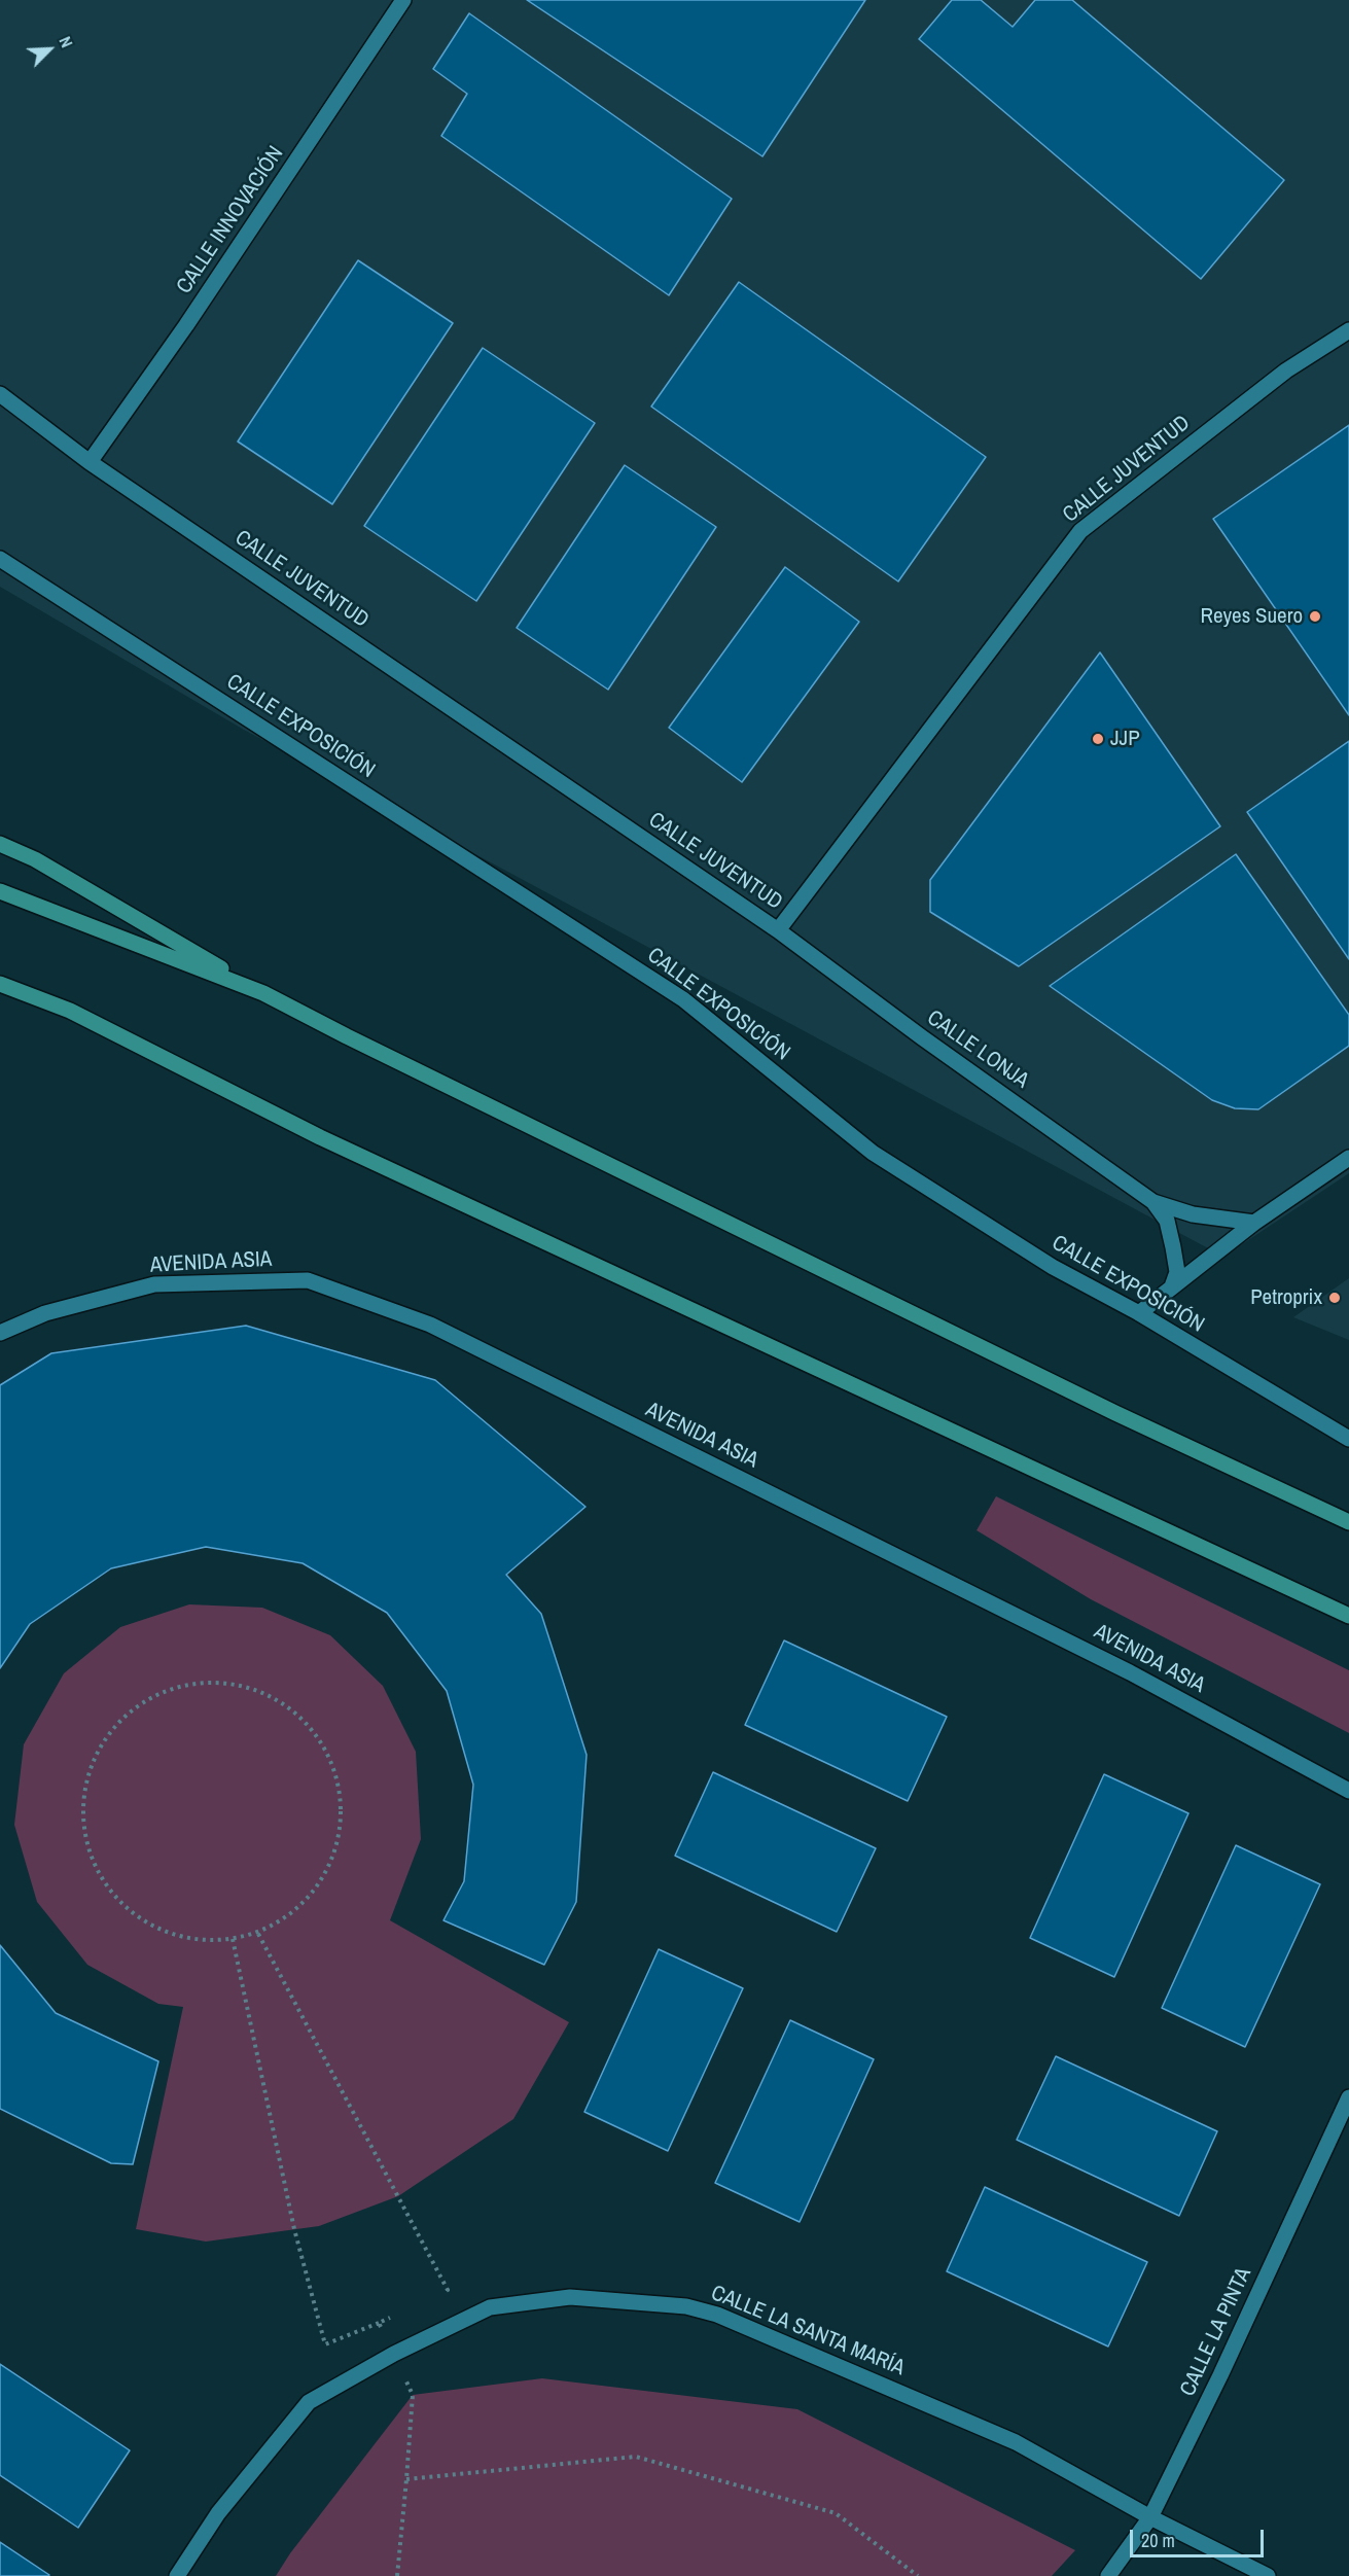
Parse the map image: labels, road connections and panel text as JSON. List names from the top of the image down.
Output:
{
  "streets": {
    "street": [
      "CALLE INNOVACIÓN",
      "CALLE JUVENTUD",
      "CALLE EXPOSICIÓN",
      "CALLE LONJA",
      "AVENIDA ASIA",
      "CALLE LA SANTA MARÍA",
      "CALLE LA PINTA"
    ]
  },
  "crossings": [
    ["CALLE INNOVACIÓN", "CALLE JUVENTUD"],
    ["CALLE JUVENTUD", "CALLE LONJA"],
    ["CALLE LA SANTA MARÍA", "CALLE LA PINTA"]
  ],
  "places": ["Reyes Suero", "JJP", "Petroprix"],
  "scale_bar": "20 m",
  "north": "top right"
}
